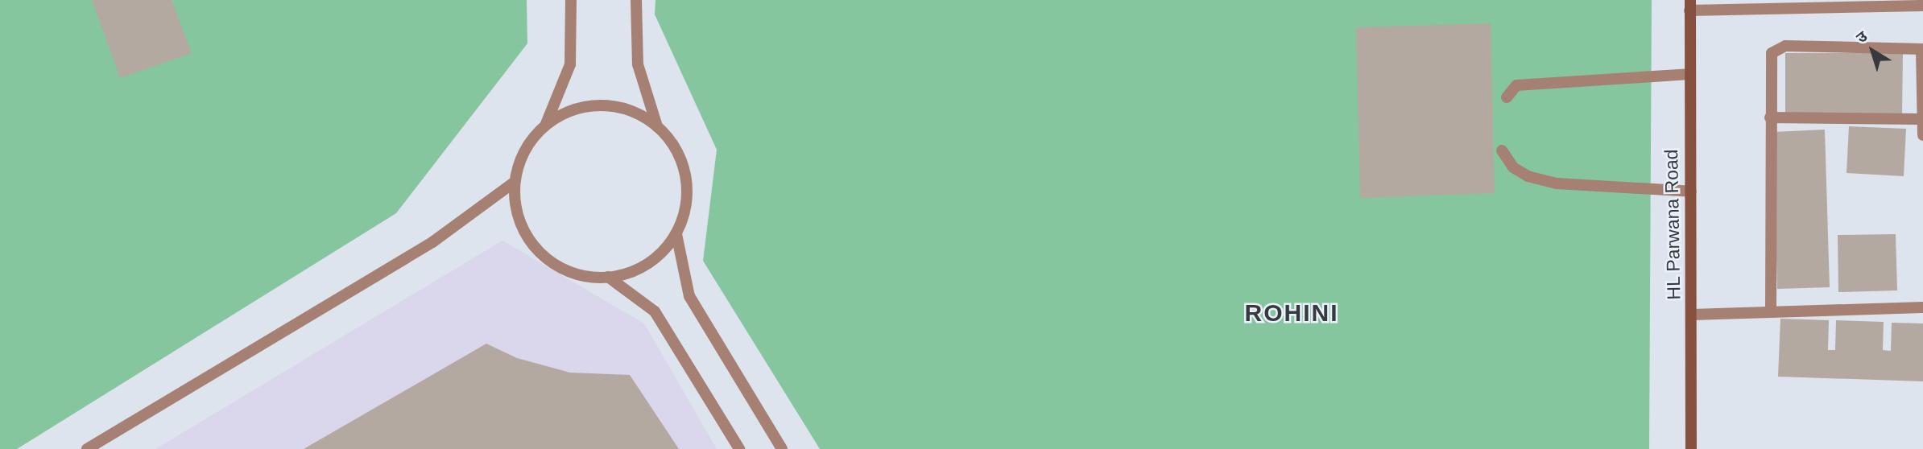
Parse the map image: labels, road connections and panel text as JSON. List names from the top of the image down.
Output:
{
  "streets": {
    "street": ["HL Parwana Road"]
  },
  "districts": ["ROHINI"],
  "north": "top left"
}
